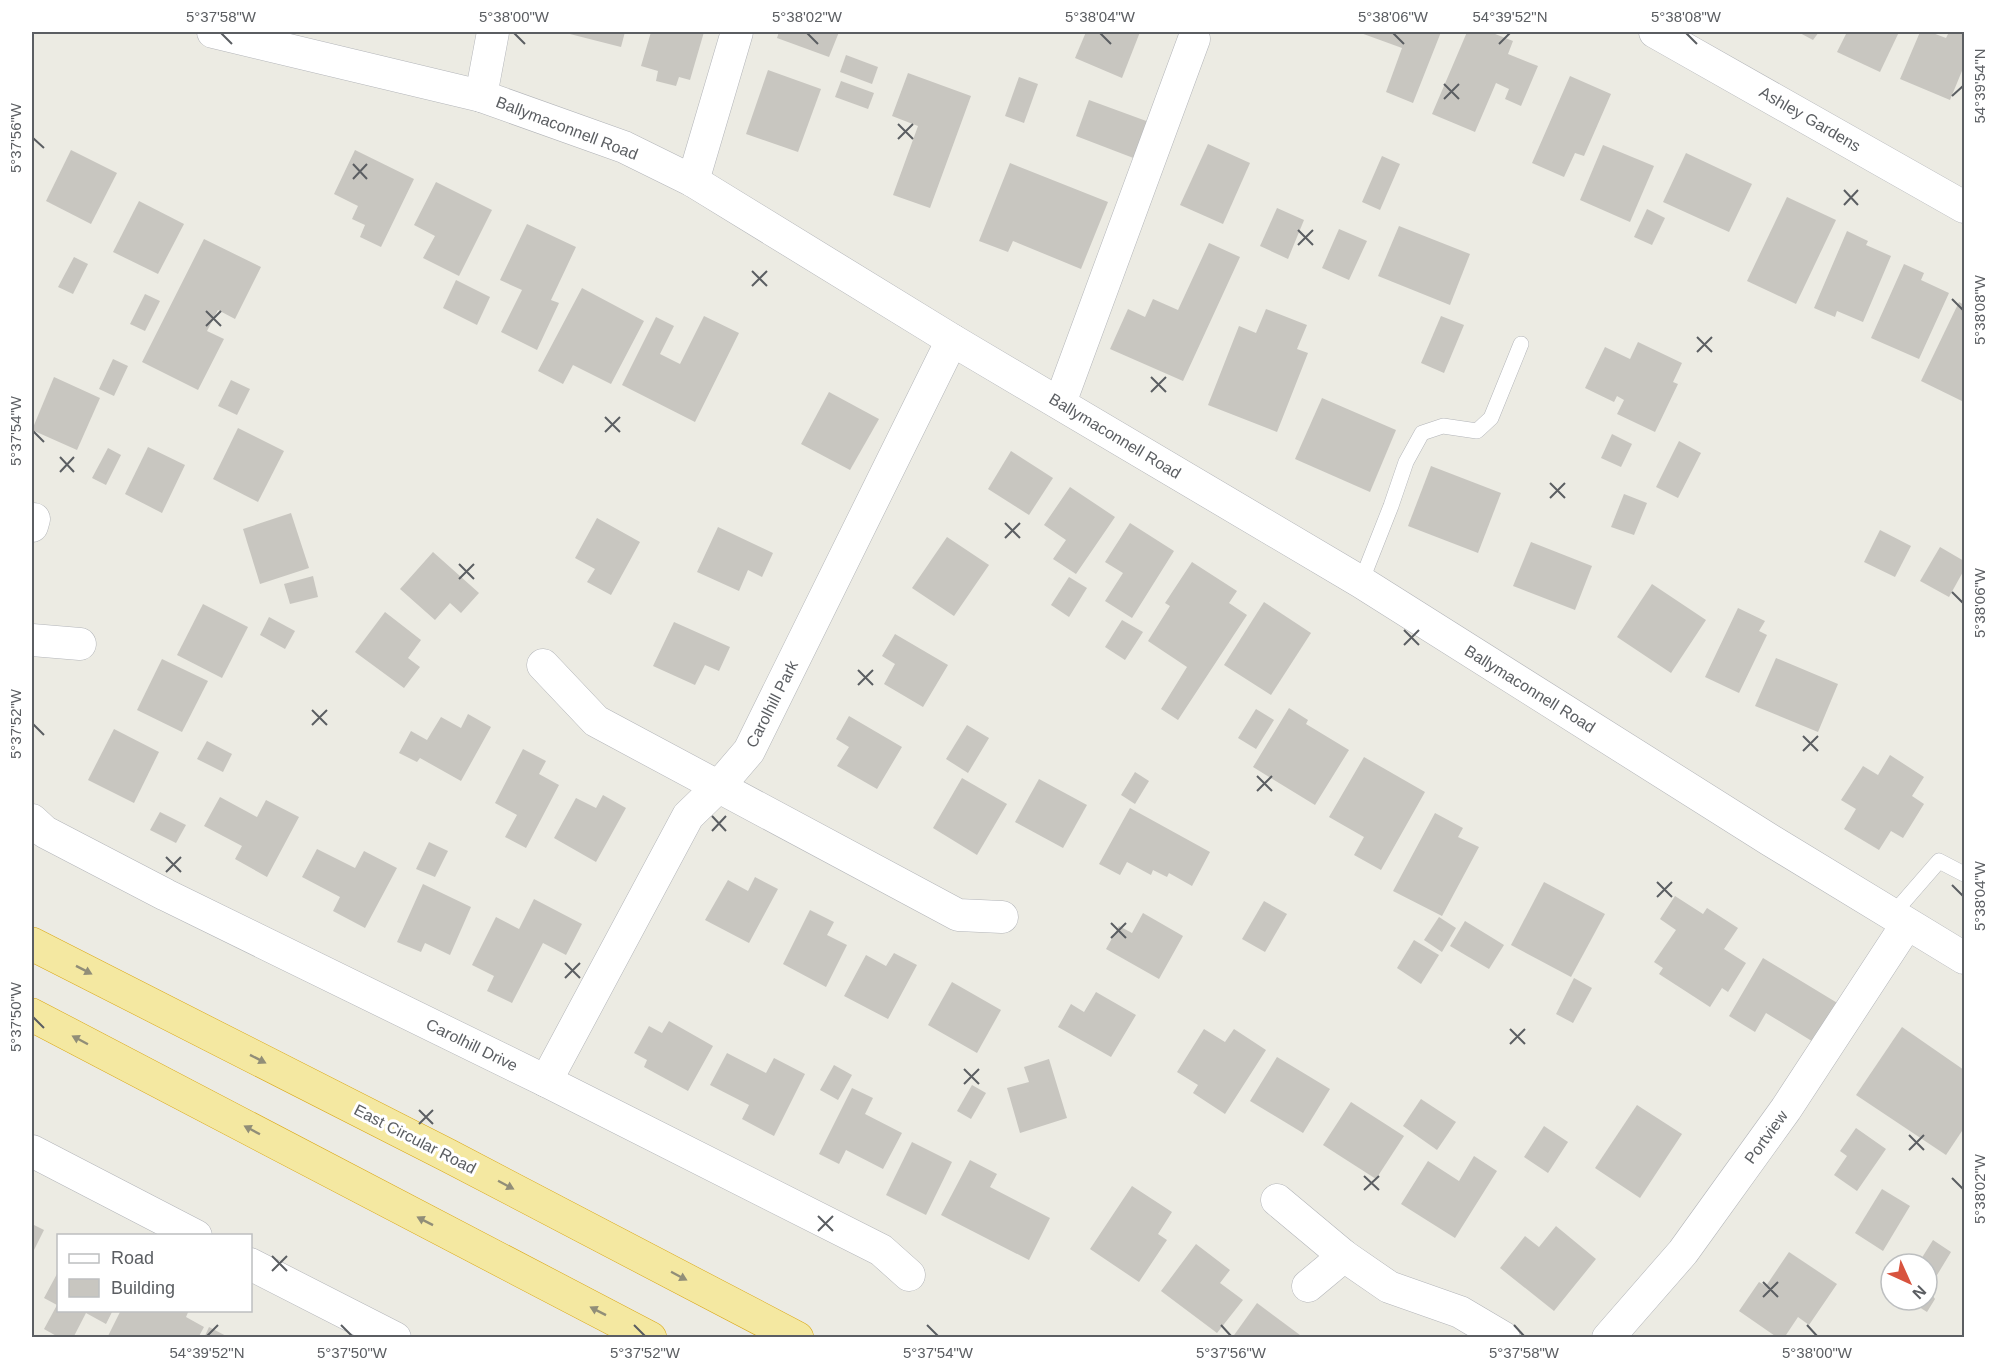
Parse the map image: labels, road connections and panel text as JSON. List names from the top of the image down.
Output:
{
  "streets": {
    "highway": ["East Circular Road"],
    "street": [
      "Ashley Gardens",
      "Ballymaconnell Road",
      "Carolhill Park",
      "Carolhill Drive",
      "Portview"
    ]
  },
  "crossings": [
    ["Ballymaconnell Road", "Carolhill Park"],
    ["Ballymaconnell Road", "Portview"],
    ["Carolhill Park", "Carolhill Drive"]
  ],
  "legend": ["Road", "Building"],
  "north": "bottom right",
  "coordinates": [
    "5°37'58\"W",
    "5°38'00\"W",
    "5°38'02\"W",
    "5°38'04\"W",
    "5°38'06\"W",
    "54°39'52\"N",
    "5°38'08\"W",
    "54°39'54\"N",
    "5°37'56\"W",
    "5°37'54\"W",
    "5°37'52\"W",
    "5°37'50\"W"
  ]
}
